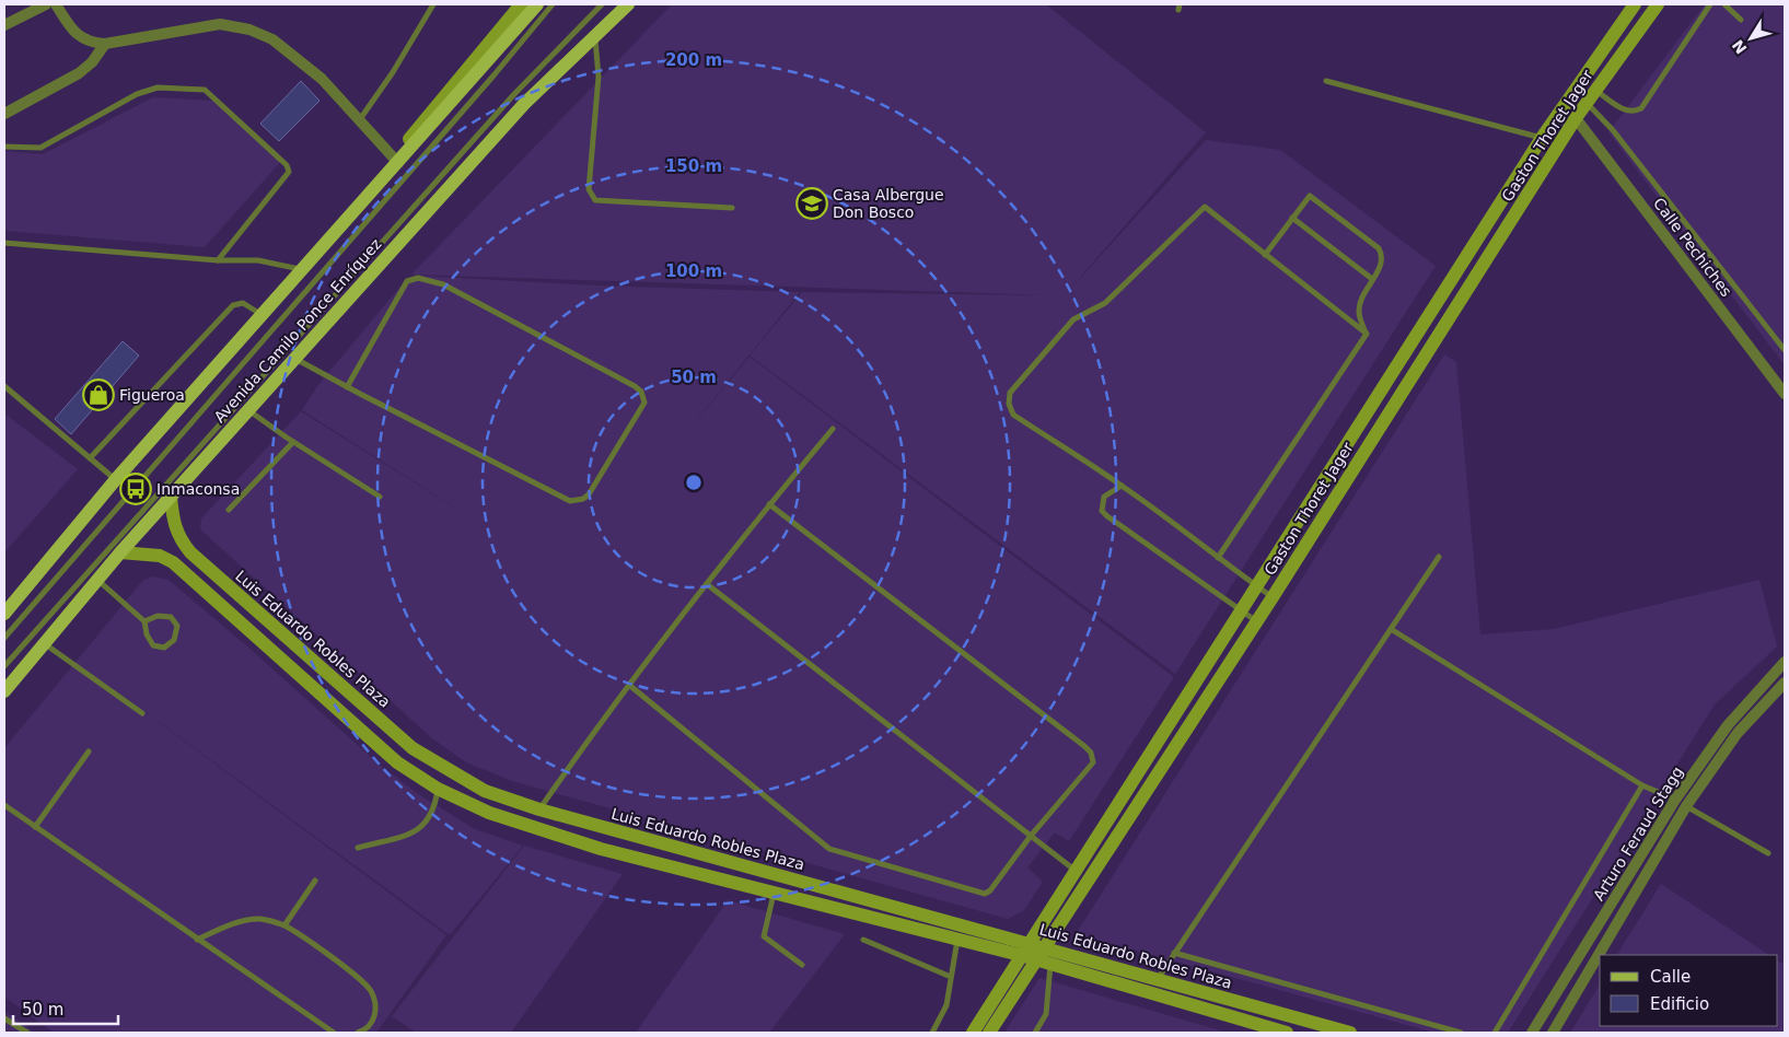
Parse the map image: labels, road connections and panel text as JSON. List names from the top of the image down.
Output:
{
  "streets": {
    "main road": ["Avenida Camilo Ponce Enríquez"],
    "street": [
      "Gaston Thoret Jager",
      "Calle Pechiches",
      "Luis Eduardo Robles Plaza",
      "Arturo Feraud Stagg"
    ]
  },
  "crossings": [
    ["Gaston Thoret Jager", "Calle Pechiches"],
    ["Gaston Thoret Jager", "Luis Eduardo Robles Plaza"],
    ["Avenida Camilo Ponce Enríquez", "Luis Eduardo Robles Plaza"]
  ],
  "places": {
    "school or university": ["Casa Albergue Don Bosco"],
    "shop": ["Figueroa"],
    "bus stop": ["Inmaconsa"]
  },
  "legend": ["Calle", "Edificio"],
  "scale_bar": "50 m",
  "north": "bottom left",
  "rings": [
    "200 m",
    "150 m",
    "100 m",
    "50 m"
  ]
}
